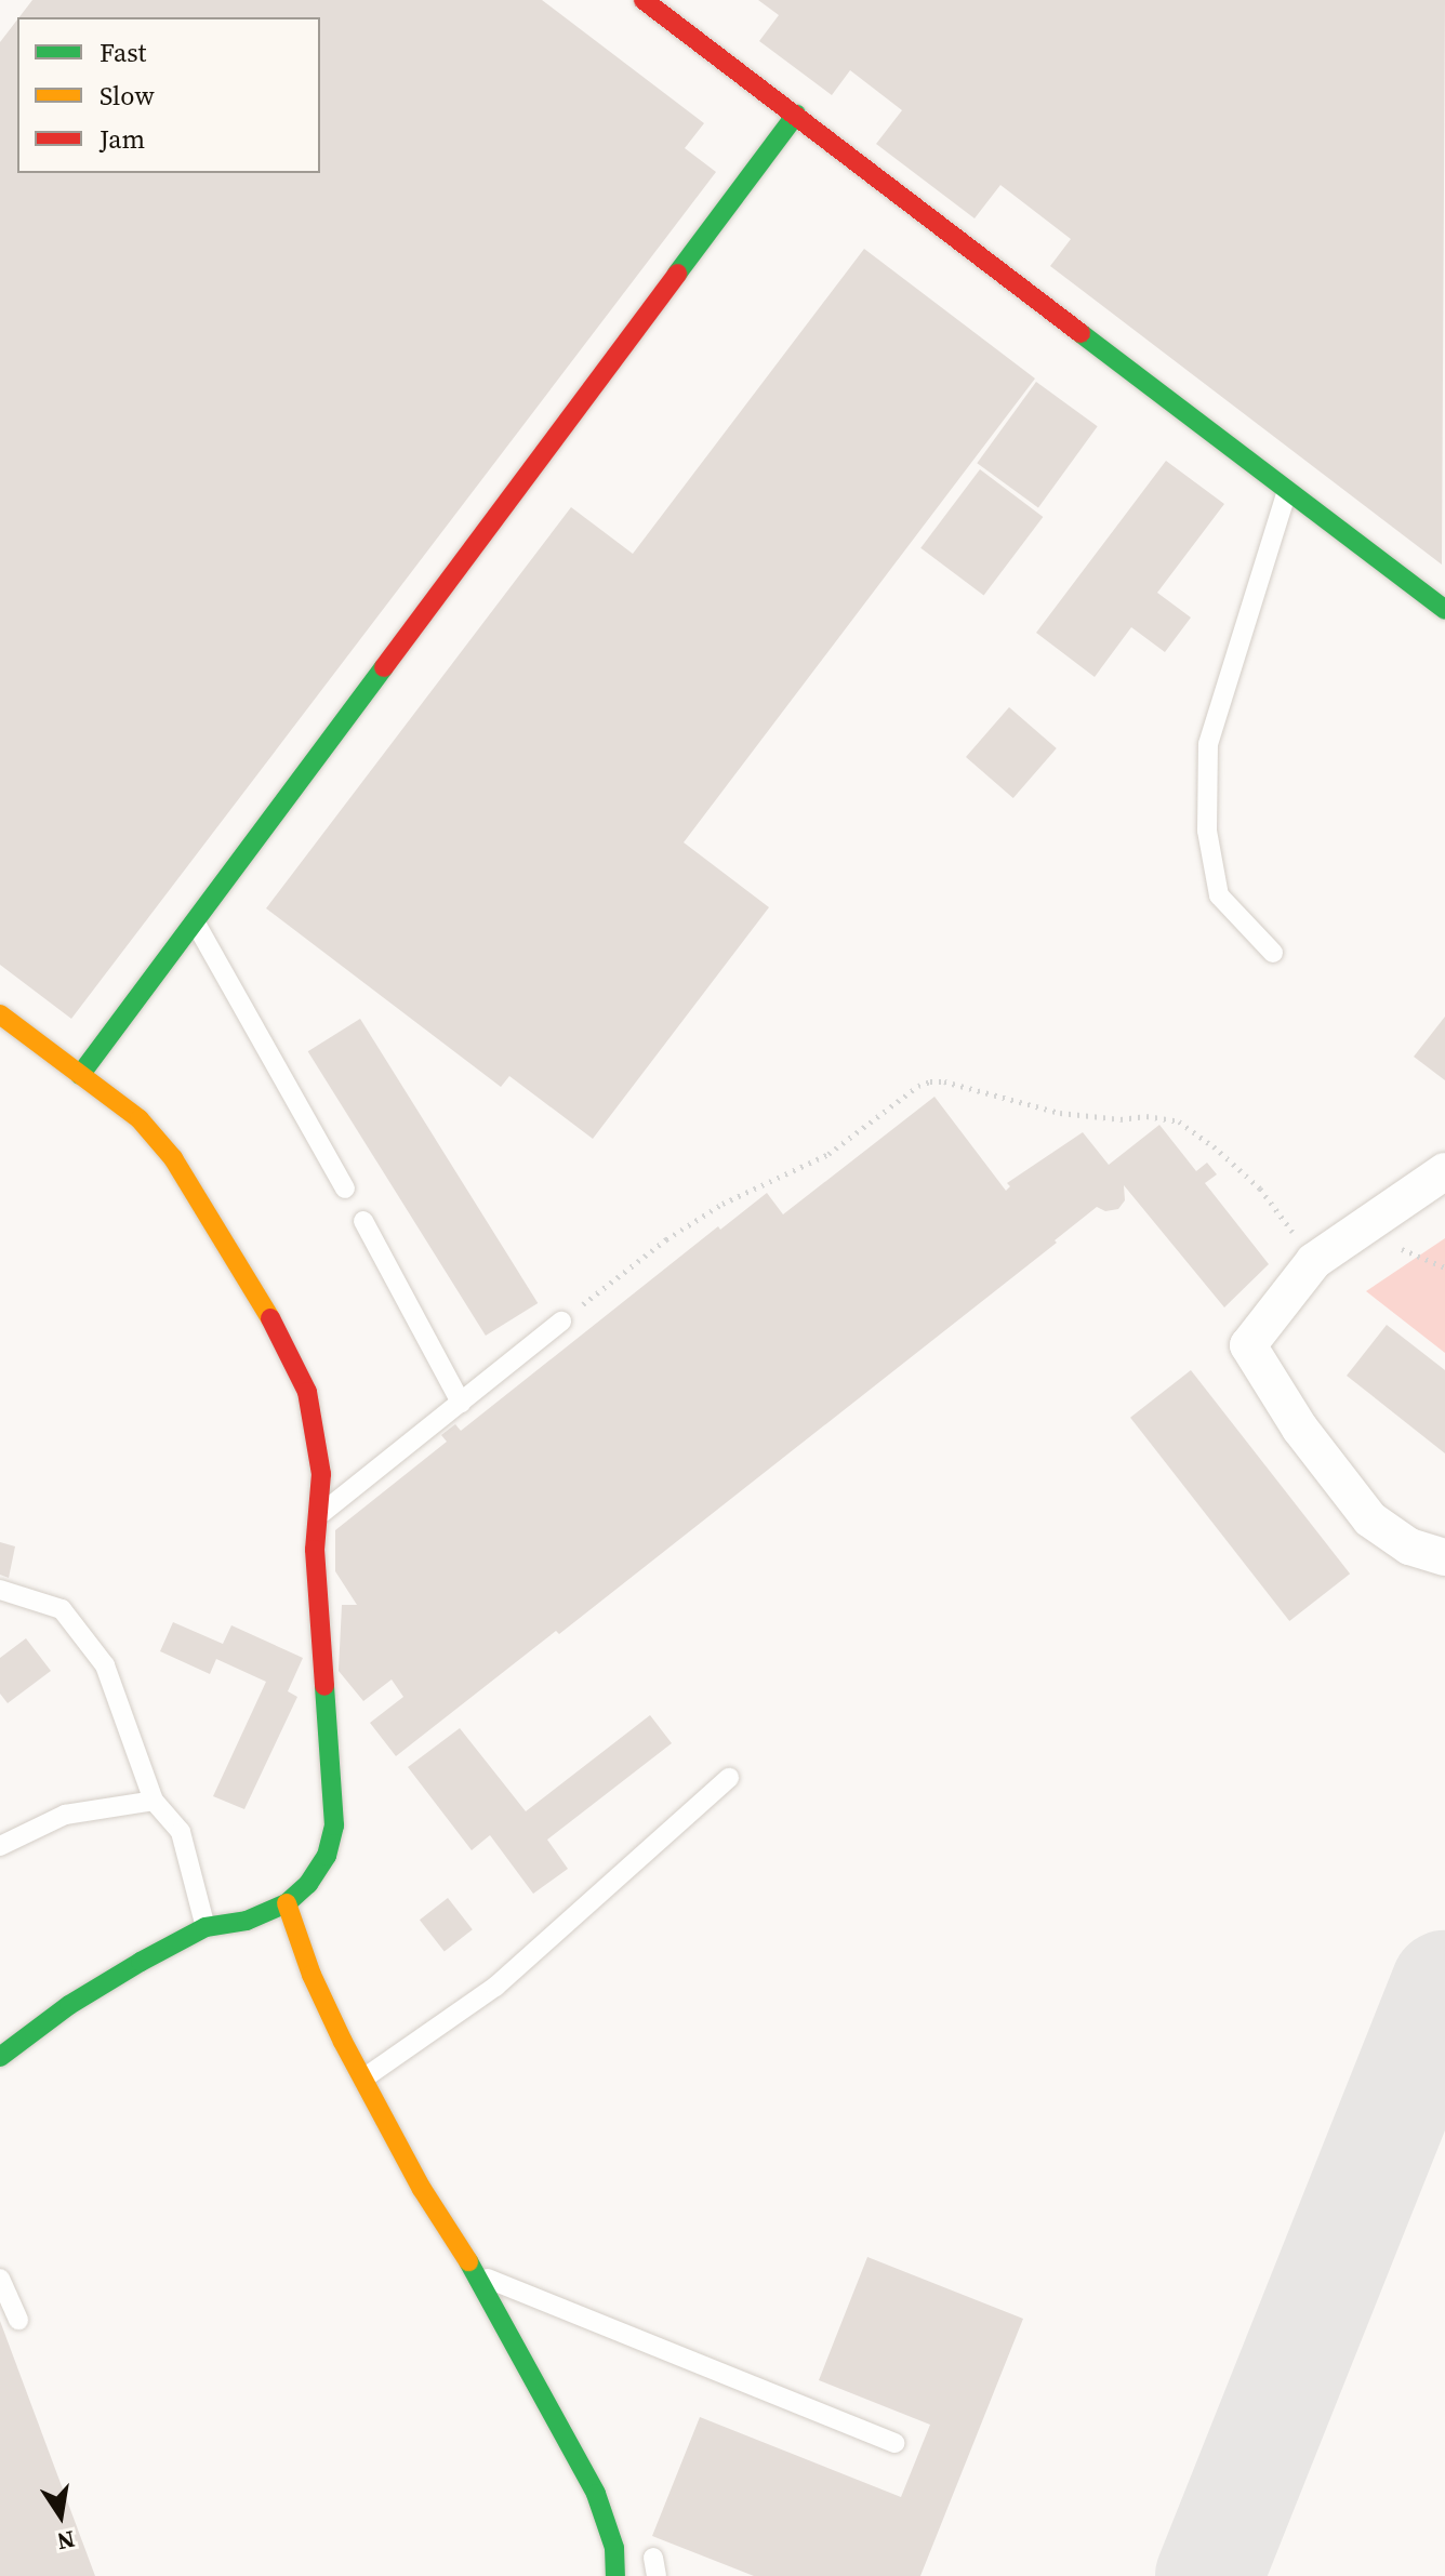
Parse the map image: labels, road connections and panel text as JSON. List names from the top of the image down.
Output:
{
  "legend": ["Fast", "Slow", "Jam"],
  "north": "bottom"
}
